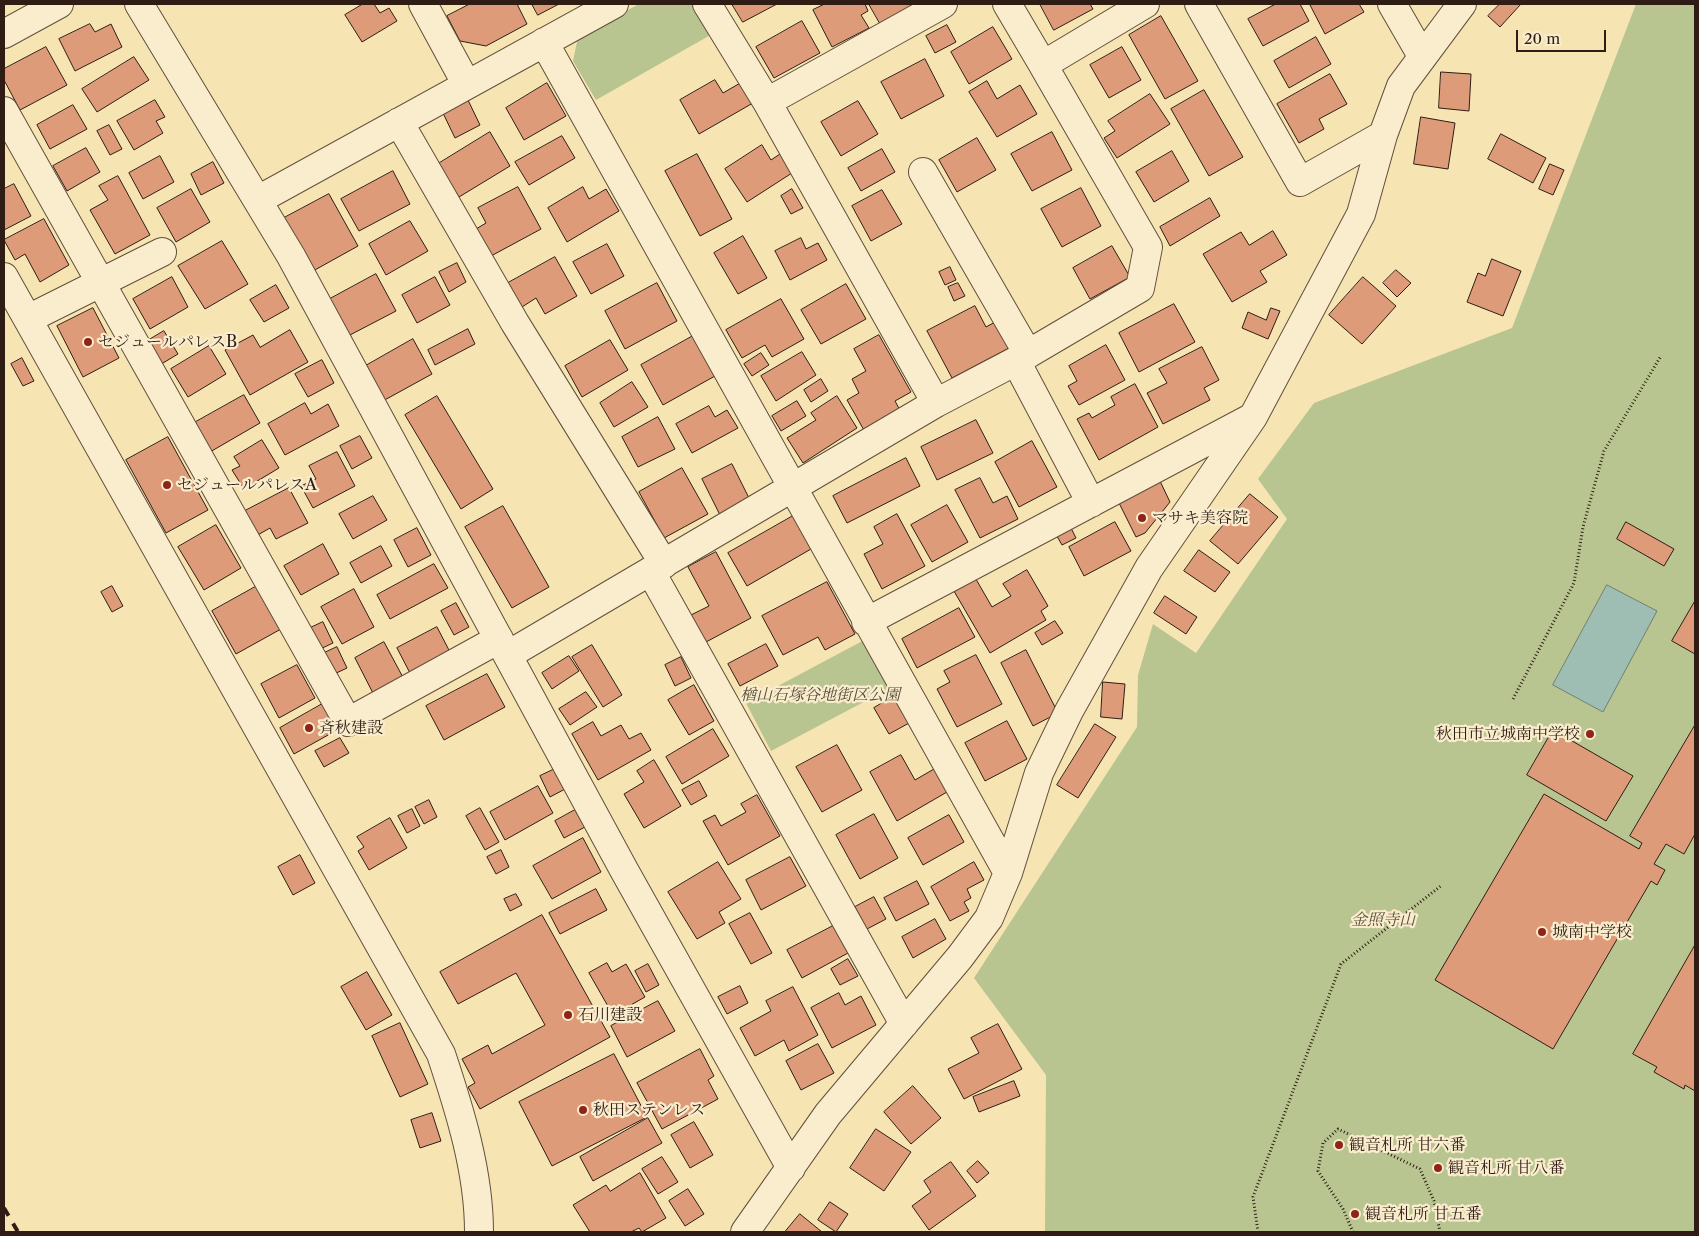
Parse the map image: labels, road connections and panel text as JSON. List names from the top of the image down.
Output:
{
  "parks": ["楢山石塚谷地街区公園", "金照寺山"],
  "places": [
    "セジュールパレスB",
    "セジュールパレスA",
    "マサキ美容院",
    "斉秋建設",
    "秋田市立城南中学校",
    "城南中学校",
    "石川建設",
    "秋田ステンレス",
    "観音札所 甘六番",
    "観音札所 甘八番",
    "観音札所 甘五番"
  ],
  "scale_bar": "20 m"
}
